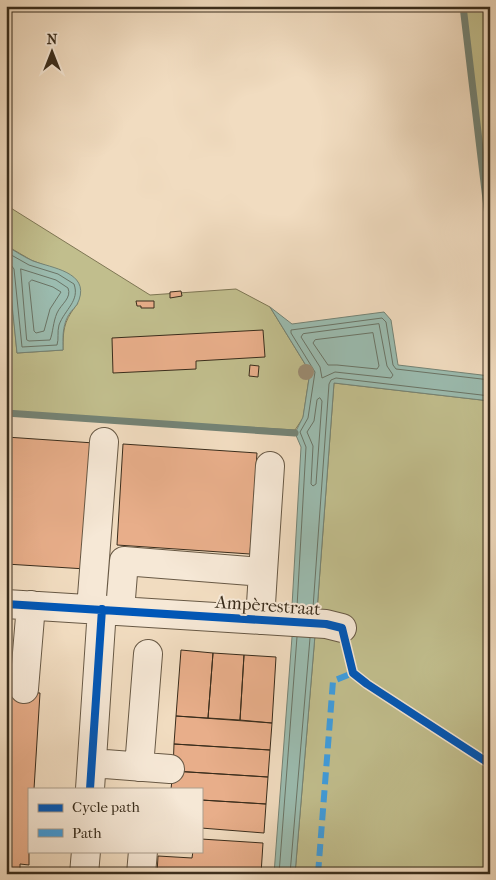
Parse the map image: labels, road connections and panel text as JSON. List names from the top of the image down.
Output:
{
  "streets": {
    "street": ["Ampèrestraat"]
  },
  "legend": ["Cycle path", "Path"],
  "north": "top"
}
